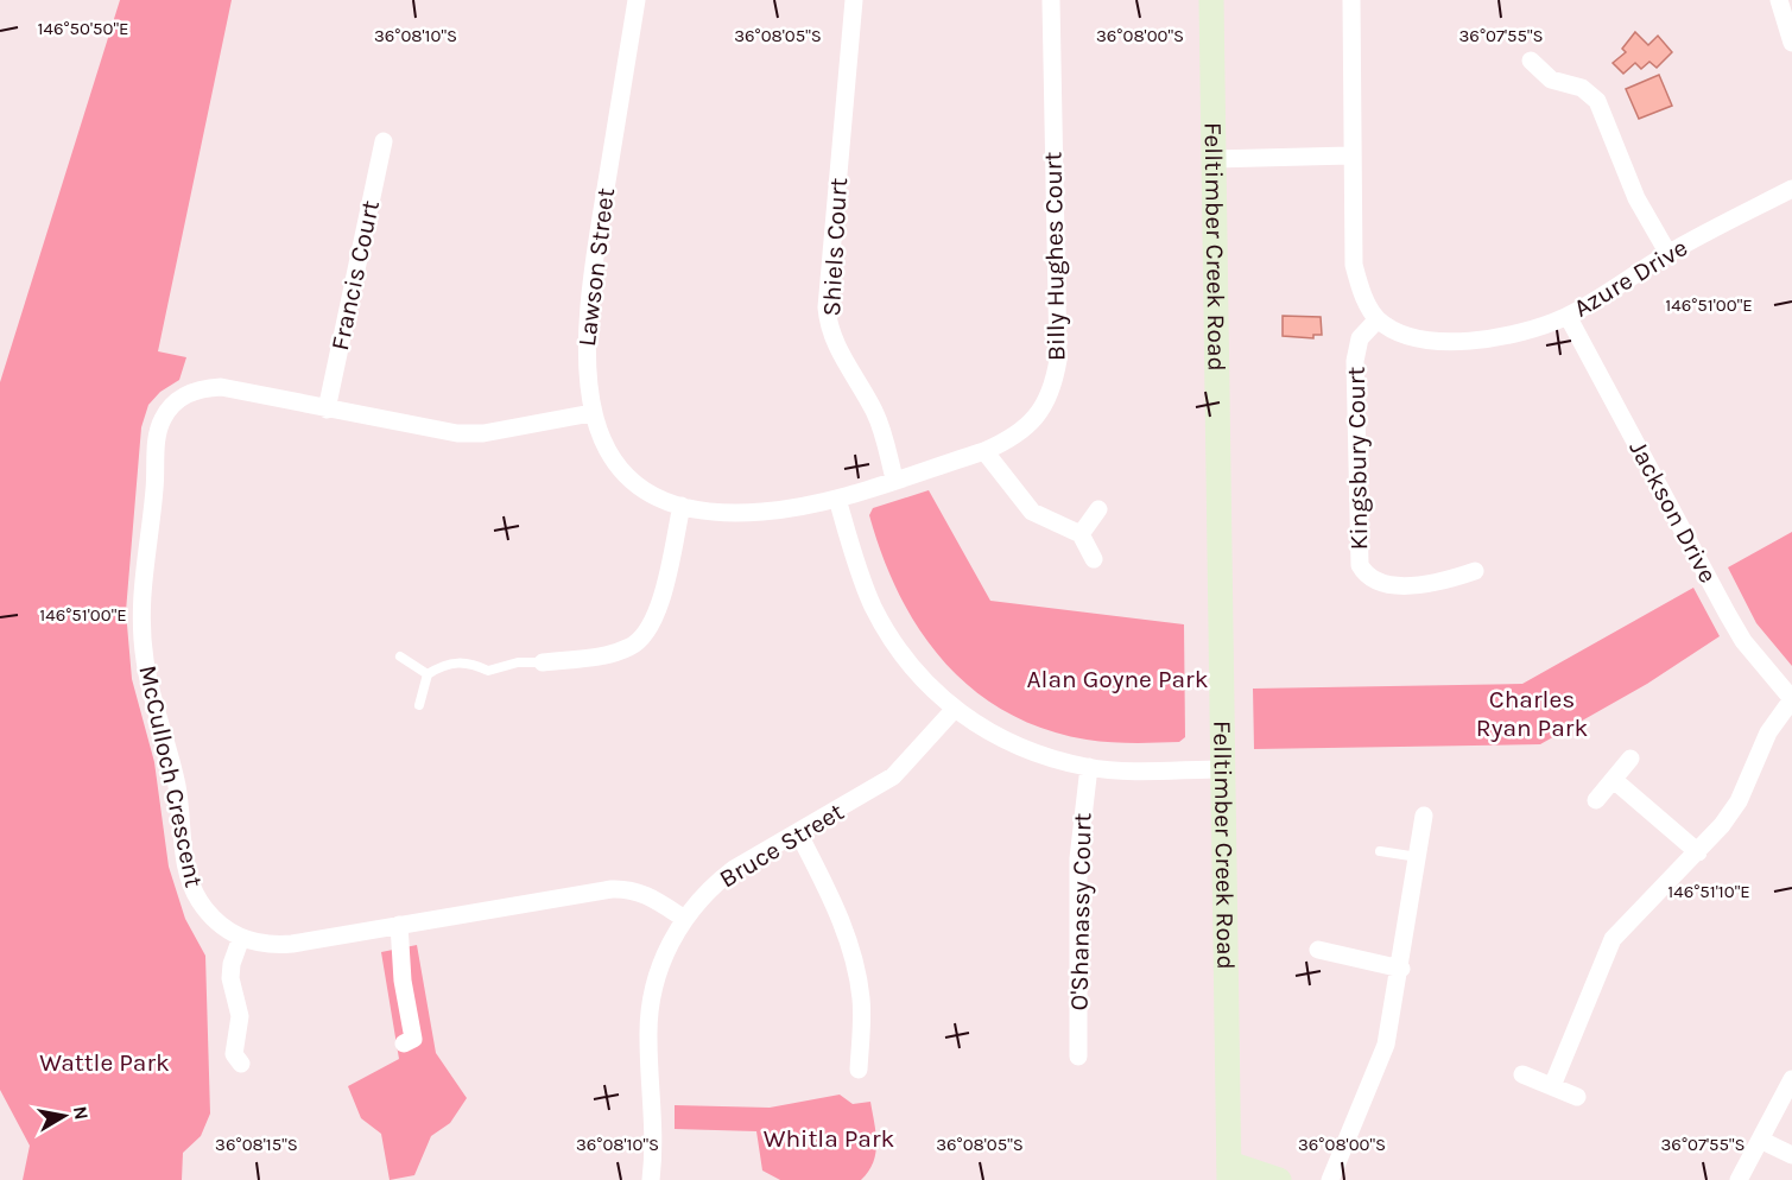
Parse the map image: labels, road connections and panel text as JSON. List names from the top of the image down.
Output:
{
  "streets": {
    "main road": ["Felltimber Creek Road"],
    "street": [
      "Shiels Court",
      "Billy Hughes Court",
      "Lawson Street",
      "Francis Court",
      "Azure Drive",
      "Kingsbury Court",
      "Jackson Drive",
      "McCulloch Crescent",
      "Bruce Street",
      "O'Shanassy Court"
    ]
  },
  "crossings": [
    ["Shiels Court", "Billy Hughes Court"],
    ["Billy Hughes Court", "Lawson Street"],
    ["Lawson Street", "McCulloch Crescent"],
    ["Francis Court", "McCulloch Crescent"],
    ["Azure Drive", "Kingsbury Court"],
    ["Azure Drive", "Jackson Drive"],
    ["McCulloch Crescent", "Bruce Street"]
  ],
  "parks": [
    "Alan Goyne Park",
    "Charles Ryan Park",
    "Wattle Park",
    "Whitla Park"
  ],
  "north": "right",
  "coordinates": [
    "146°50'50\"E",
    "36°08'10\"S",
    "36°08'05\"S",
    "36°08'00\"S",
    "36°07'55\"S",
    "146°51'00\"E",
    "146°51'10\"E",
    "36°08'15\"S"
  ]
}
